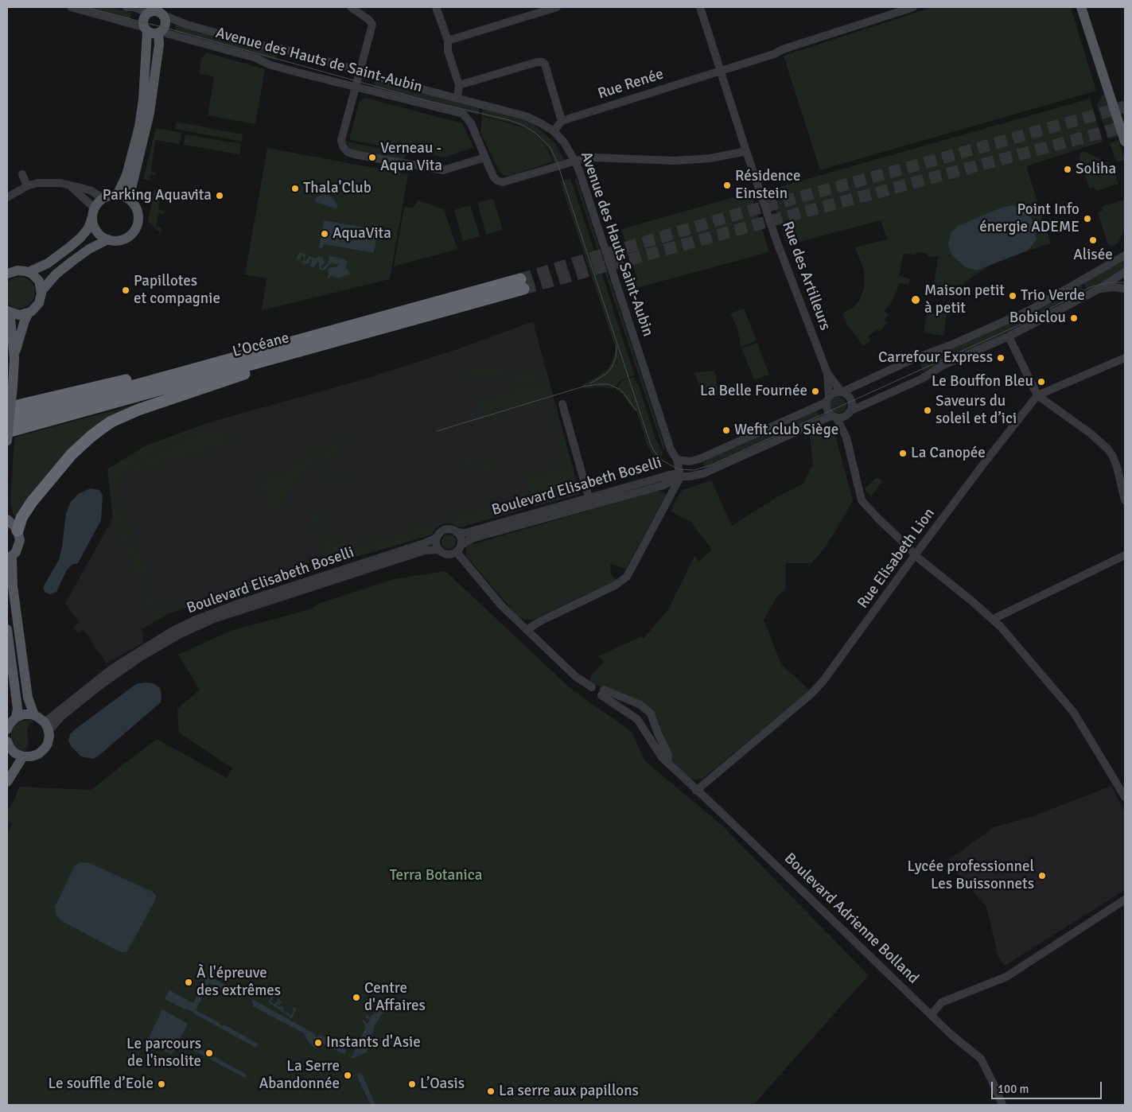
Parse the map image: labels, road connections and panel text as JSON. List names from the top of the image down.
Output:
{
  "streets": {
    "highway": ["L’Océane"],
    "street": [
      "Avenue des Hauts de Saint-Aubin",
      "Rue Renée",
      "Avenue des Hauts Saint-Aubin",
      "Rue des Artilleurs",
      "Boulevard Elisabeth Boselli",
      "Rue Elisabeth Lion",
      "Boulevard Adrienne Bolland"
    ]
  },
  "crossings": [
    ["Avenue des Hauts de Saint-Aubin", "Avenue des Hauts Saint-Aubin"],
    ["Rue Renée", "Rue des Artilleurs"],
    ["Avenue des Hauts Saint-Aubin", "Boulevard Elisabeth Boselli"],
    ["Rue des Artilleurs", "Boulevard Elisabeth Boselli"],
    ["Rue Elisabeth Lion", "Boulevard Adrienne Bolland"]
  ],
  "parks": ["Terra Botanica"],
  "places": [
    "Verneau - Aqua Vita",
    "Soliha",
    "Résidence Einstein",
    "Thala'Club",
    "Parking Aquavita",
    "Point Info énergie ADEME",
    "AquaVita",
    "Alisée",
    "Papillotes et compagnie",
    "Trio Verde",
    "Maison petit à petit",
    "Bobiclou",
    "Carrefour Express",
    "Le Bouffon Bleu",
    "La Belle Fournée",
    "Saveurs du soleil et d’ici",
    "Wefit.club Siège",
    "La Canopée",
    "Lycée professionnel Les Buissonnets",
    "À l'épreuve des extrêmes",
    "Centre d'Affaires",
    "Instants d'Asie",
    "Le parcours de l'insolite",
    "La Serre Abandonnée",
    "Le souffle d’Eole",
    "L’Oasis",
    "La serre aux papillons"
  ],
  "scale_bar": "100 m"
}
